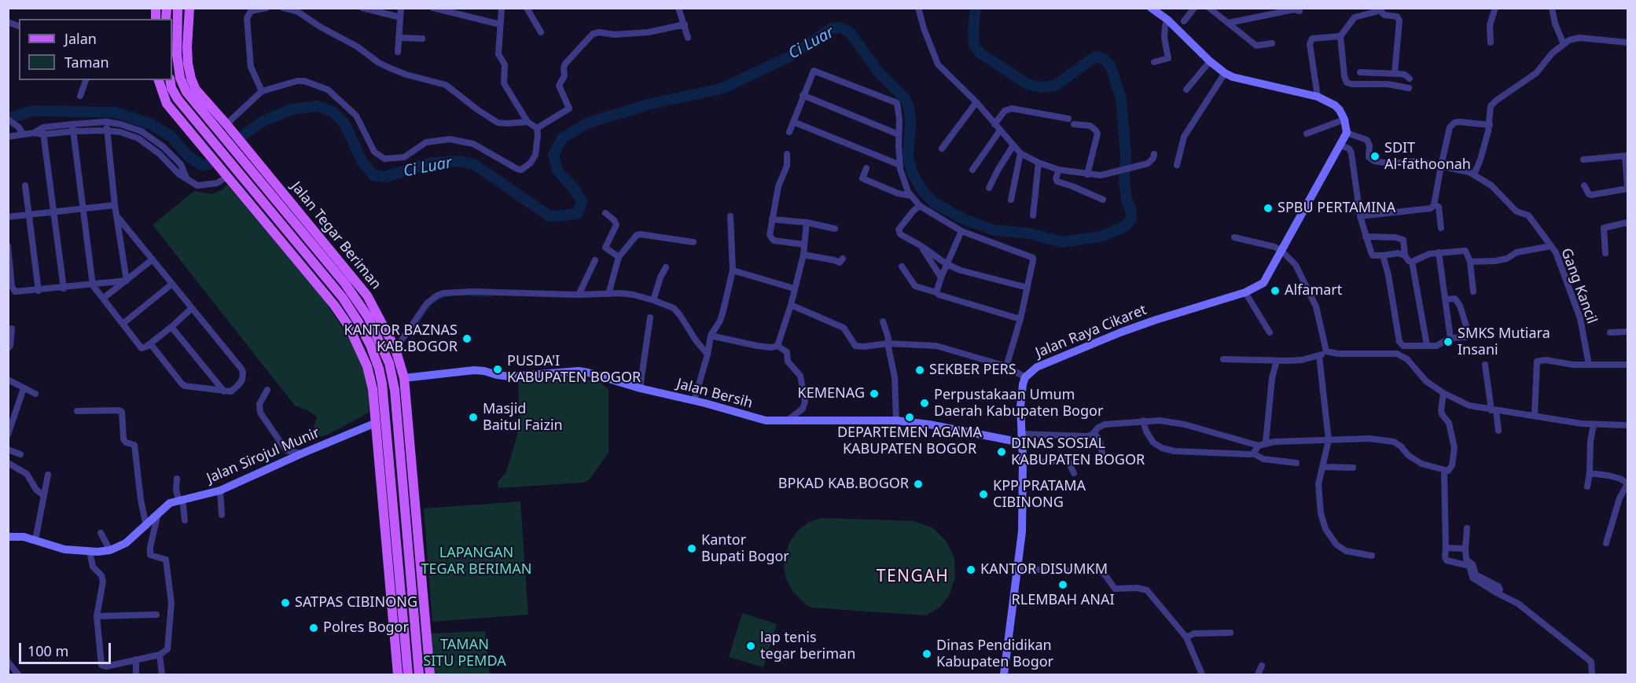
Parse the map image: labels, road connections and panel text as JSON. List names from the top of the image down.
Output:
{
  "streets": {
    "main road": ["Jalan Tegar Beriman"],
    "street": [
      "Gang Kancil",
      "Jalan Raya Cikaret",
      "Jalan Bersih",
      "Jalan Sirojul Munir"
    ]
  },
  "crossings": [
    ["Jalan Tegar Beriman", "Jalan Bersih"],
    ["Gang Kancil", "Jalan Raya Cikaret"],
    ["Jalan Raya Cikaret", "Jalan Bersih"]
  ],
  "districts": ["TENGAH"],
  "water": ["Ci Luar"],
  "parks": ["LAPANGAN TEGAR BERIMAN", "TAMAN SITU PEMDA"],
  "places": [
    "SDIT Al-fathoonah",
    "SPBU PERTAMINA",
    "Alfamart",
    "KANTOR BAZNAS KAB.BOGOR",
    "SMKS Mutiara Insani",
    "PUSDA'I KABUPATEN BOGOR",
    "SEKBER PERS",
    "KEMENAG",
    "Perpustakaan Umum Daerah Kabupaten Bogor",
    "Masjid Baitul Faizin",
    "DEPARTEMEN AGAMA KABUPATEN BOGOR",
    "DINAS SOSIAL KABUPATEN BOGOR",
    "BPKAD KAB.BOGOR",
    "KPP PRATAMA CIBINONG",
    "Kantor Bupati Bogor",
    "KANTOR DISUMKM",
    "RLEMBAH ANAI",
    "SATPAS CIBINONG",
    "Polres Bogor",
    "lap tenis tegar beriman",
    "Dinas Pendidikan Kabupaten Bogor"
  ],
  "legend": ["Jalan", "Taman"],
  "scale_bar": "100 m"
}
